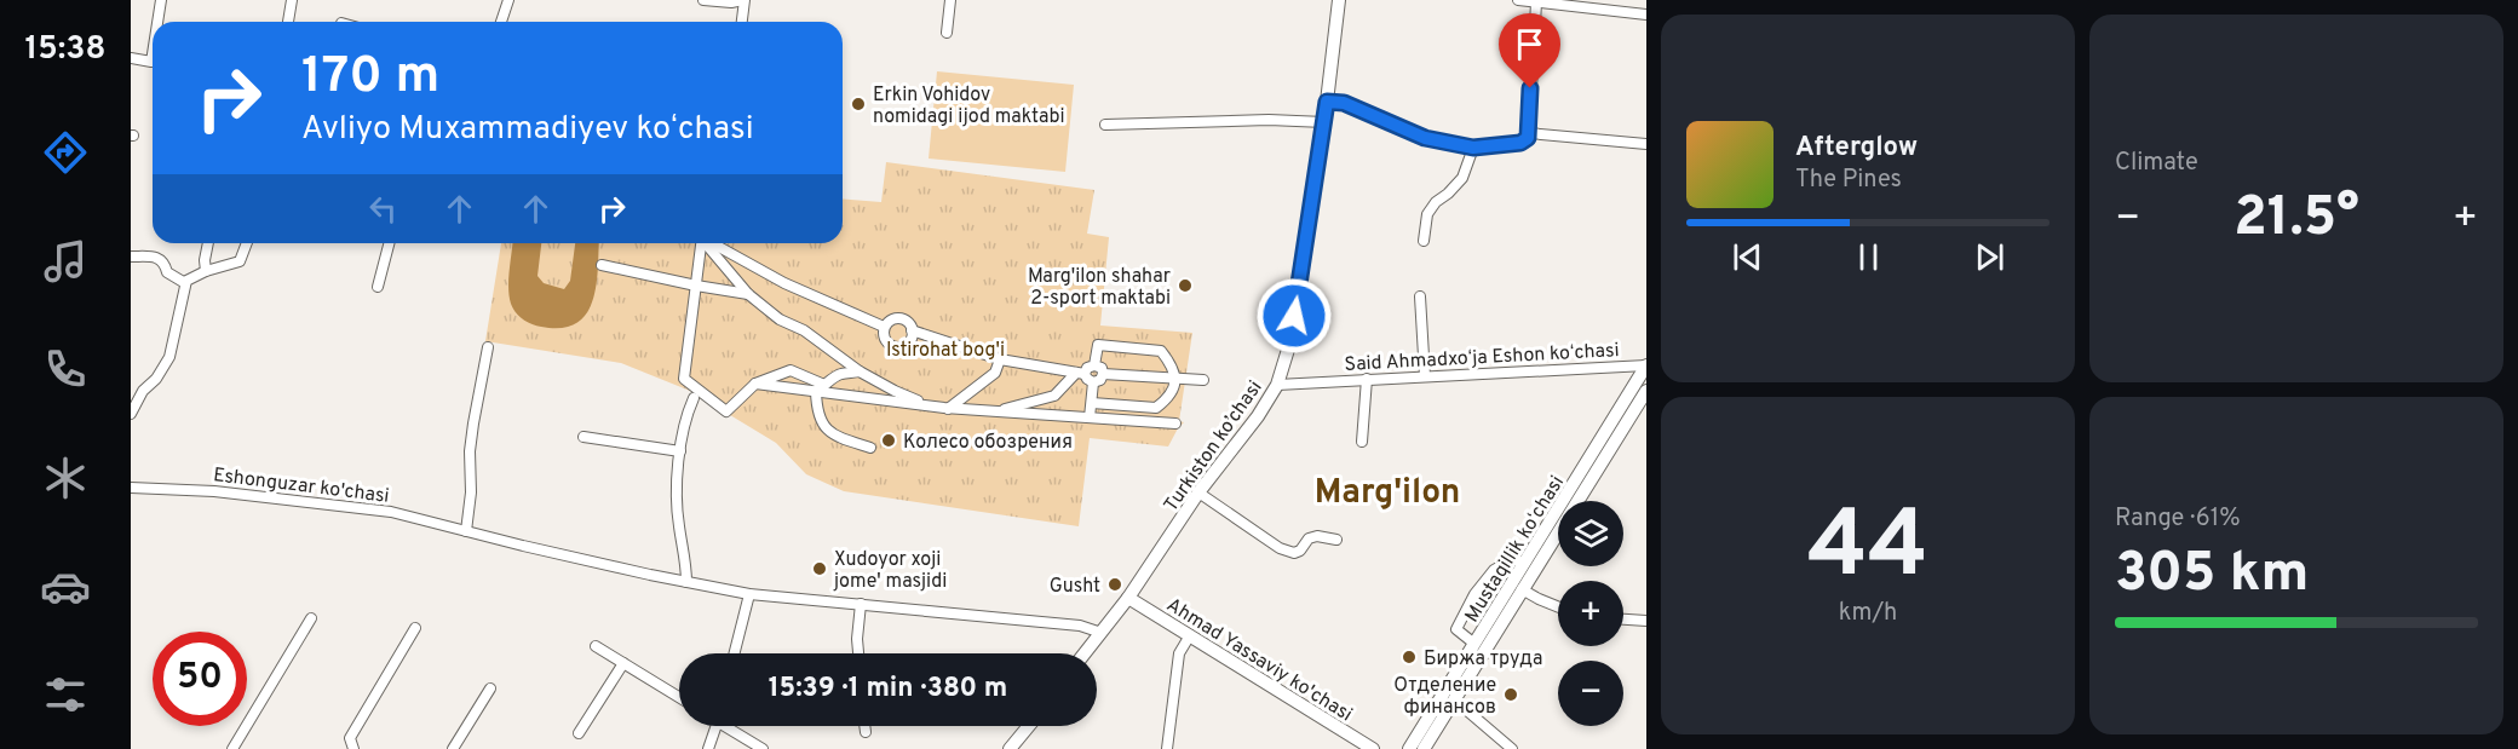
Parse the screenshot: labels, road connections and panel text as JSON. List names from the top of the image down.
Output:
{
  "streets": {
    "main road": ["Turkiston ko’chasi", "Mustaqillik koʻchasi", "Ahmad Yassaviy ko'chasi"],
    "street": ["Said Ahmadxoʻja Eshon koʻchasi", "Eshonguzar ko'chasi"]
  },
  "crossings": [
    ["Said Ahmadxoʻja Eshon koʻchasi", "Turkiston ko’chasi"],
    ["Said Ahmadxoʻja Eshon koʻchasi", "Mustaqillik koʻchasi"],
    ["Turkiston ko’chasi", "Eshonguzar ko'chasi"],
    ["Turkiston ko’chasi", "Ahmad Yassaviy ko'chasi"]
  ],
  "districts": ["Marg'ilon"],
  "parks": ["Istirohat bog'i"],
  "places": [
    "Erkin Vohidov nomidagi ijod maktabi",
    "Marg'ilon shahar 2-sport maktabi",
    "Колесо обозрения",
    "Xudoyor xoji jome' masjidi",
    "Gusht",
    "Биржа труда",
    "Отделение финансов"
  ],
  "page": {
    "tabs": "15:38",
    "tile": [
      "Climate",
      ["44", "km/h"],
      ["Range · 61%", "305 km"]
    ],
    "turn": ["170 m", "Avliyo Muxammadiyev koʻchasi"],
    "song": ["Afterglow", "The Pines"],
    "heat": ["−", "21.5°", "+"],
    "map_buttons": ["+", "−"],
    "limit": "50",
    "trip": "15:39 · 1 min · 380 m"
  }
}
